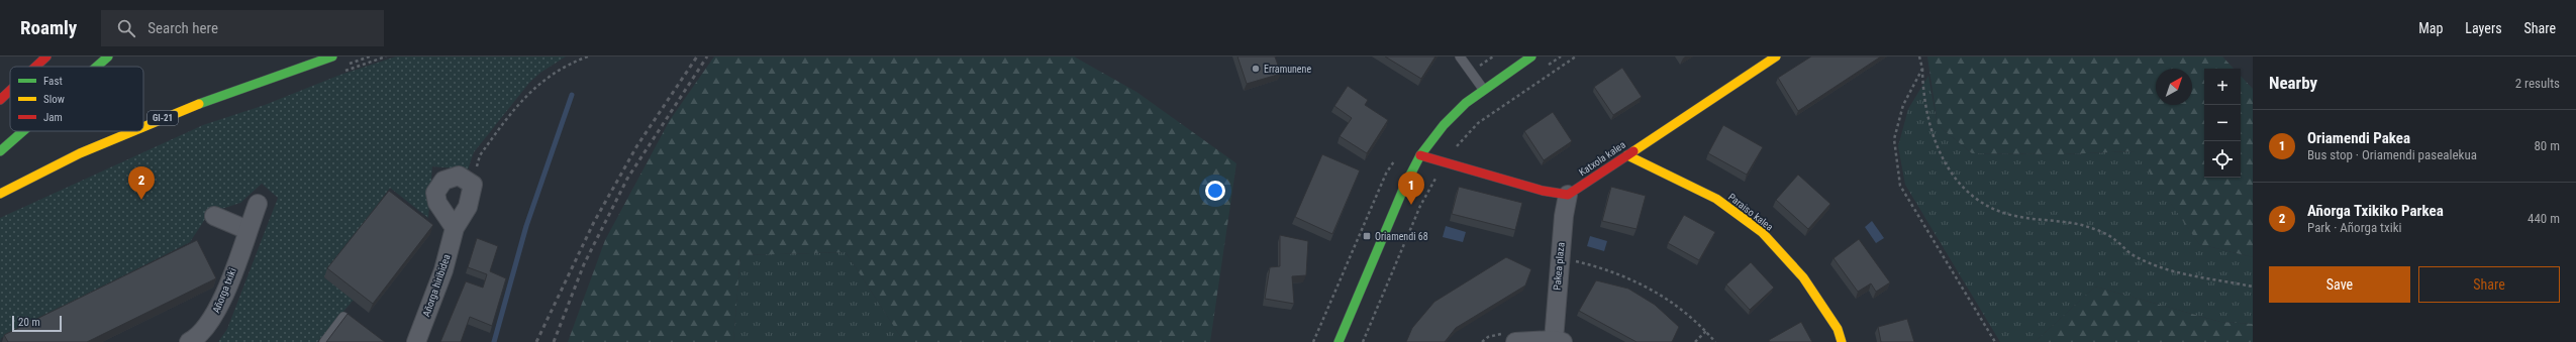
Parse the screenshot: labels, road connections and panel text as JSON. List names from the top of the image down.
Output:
{
  "streets": {
    "main road": ["GI-21", "Katxola kalea", "Paraiso kalea"],
    "street": ["Pakea plaza", "Añorga hiribidea", "Añorga txiki"]
  },
  "crossings": [
    ["Katxola kalea", "Paraiso kalea"],
    ["Katxola kalea", "Pakea plaza"]
  ],
  "places": {
    "other": ["Erramunene"],
    "transit": ["Oriamendi 68"]
  },
  "legend": ["Fast", "Slow", "Jam"],
  "scale_bar": "20 m",
  "north": "top right",
  "page": {
    "header": "Roamly",
    "search": "Search here",
    "nav": ["Map", "Layers", "Share"],
    "heading": ["Nearby", "2 results"],
    "map_buttons": ["+", "−"],
    "list": [
      {
        "mark": "1",
        "name": "Oriamendi Pakea",
        "note": "Bus stop · Oriamendi pasealekua",
        "value": "80 m"
      },
      {
        "mark": "2",
        "name": "Añorga Txikiko Parkea",
        "note": "Park · Añorga txiki",
        "value": "440 m"
      }
    ],
    "pins": ["2", "1"],
    "buttons": ["Save", "Share"],
    "scale": "20 m"
  }
}
